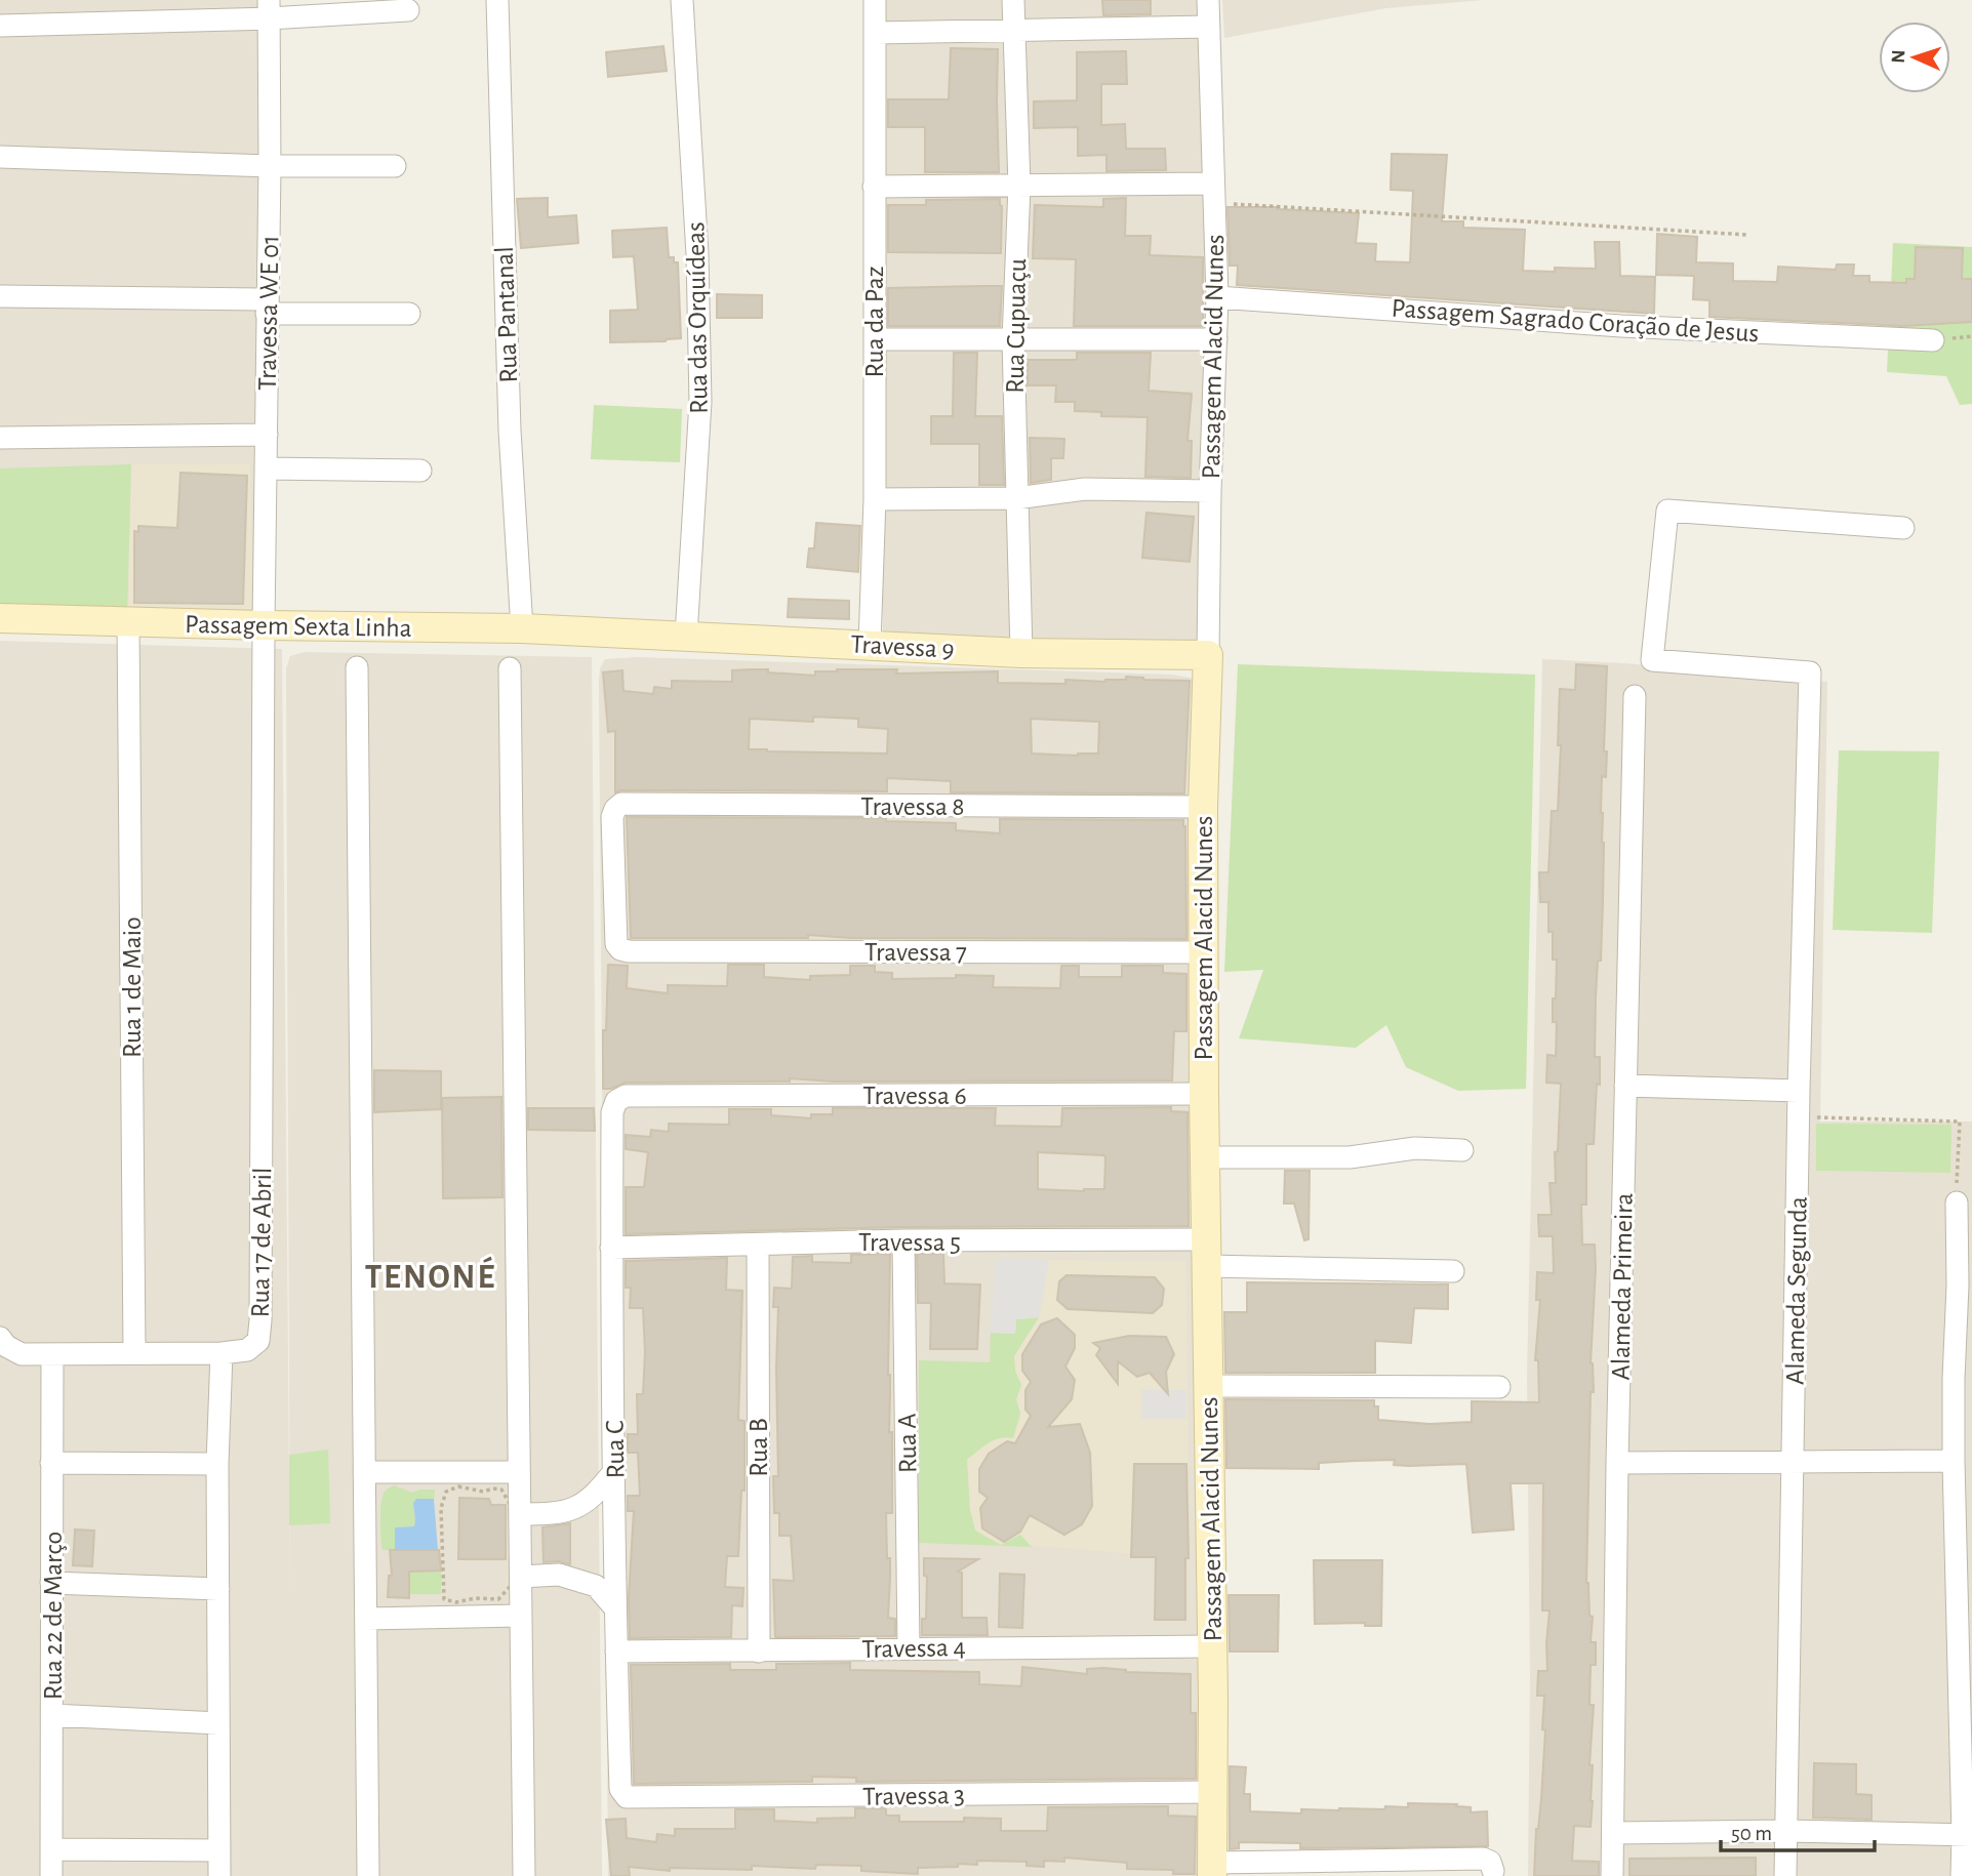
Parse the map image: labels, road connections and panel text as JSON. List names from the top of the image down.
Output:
{
  "streets": {
    "street": [
      "Travessa WE 01",
      "Rua Pantanal",
      "Rua das Orquídeas",
      "Passagem Sagrado Coração de Jesus",
      "Rua da Paz",
      "Rua Cupuaçu",
      "Passagem Alacid Nunes",
      "Passagem Sexta Linha",
      "Travessa 9",
      "Travessa 8",
      "Travessa 7",
      "Rua 1 de Maio",
      "Travessa 6",
      "Travessa 5",
      "Rua 17 de Abril",
      "Alameda Primeira",
      "Alameda Segunda",
      "Rua A",
      "Rua B",
      "Rua C",
      "Rua 22 de Março",
      "Travessa 4",
      "Travessa 3"
    ]
  },
  "crossings": [
    ["Travessa WE 01", "Passagem Sexta Linha"],
    ["Travessa WE 01", "Rua 17 de Abril"],
    ["Rua Pantanal", "Passagem Sexta Linha"],
    ["Rua das Orquídeas", "Travessa 9"],
    ["Passagem Sagrado Coração de Jesus", "Passagem Alacid Nunes"],
    ["Rua da Paz", "Travessa 9"],
    ["Rua Cupuaçu", "Travessa 9"],
    ["Passagem Alacid Nunes", "Travessa 9"],
    ["Passagem Alacid Nunes", "Travessa 8"],
    ["Passagem Alacid Nunes", "Travessa 7"],
    ["Passagem Alacid Nunes", "Travessa 6"],
    ["Passagem Alacid Nunes", "Travessa 5"],
    ["Passagem Alacid Nunes", "Travessa 4"],
    ["Passagem Alacid Nunes", "Travessa 3"],
    ["Passagem Sexta Linha", "Travessa 9"],
    ["Passagem Sexta Linha", "Rua 1 de Maio"],
    ["Passagem Sexta Linha", "Rua 17 de Abril"],
    ["Travessa 8", "Travessa 7"],
    ["Travessa 6", "Travessa 5"],
    ["Travessa 6", "Rua C"],
    ["Travessa 5", "Rua A"],
    ["Travessa 5", "Rua B"],
    ["Travessa 5", "Rua C"],
    ["Rua A", "Travessa 4"],
    ["Rua B", "Travessa 4"],
    ["Rua C", "Travessa 4"],
    ["Rua C", "Travessa 3"]
  ],
  "districts": ["TENONÉ"],
  "scale_bar": "50 m",
  "north": "left"
}
